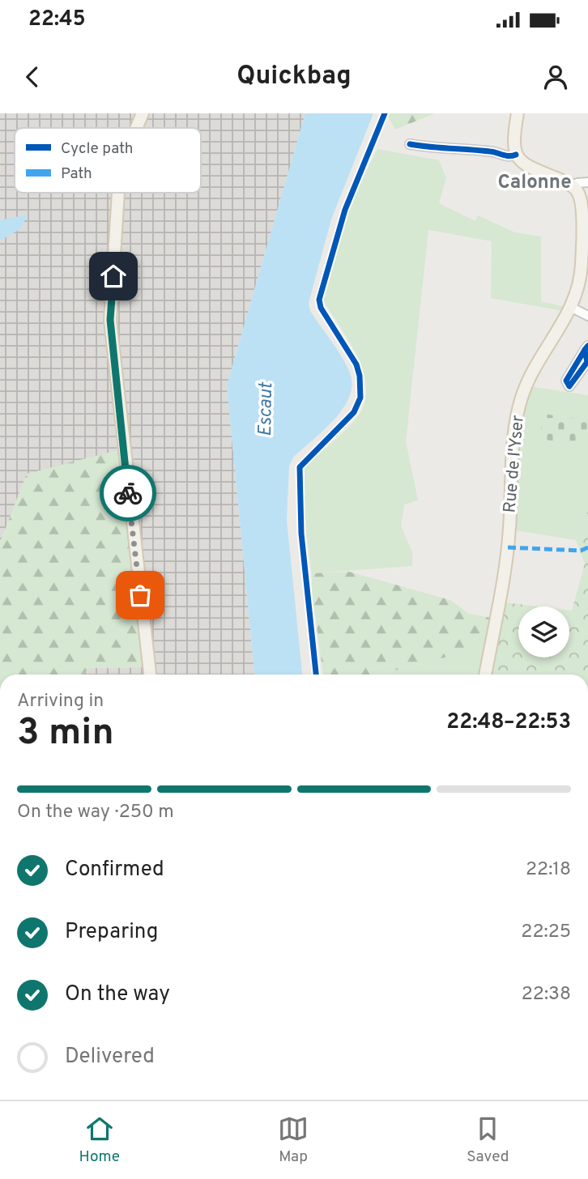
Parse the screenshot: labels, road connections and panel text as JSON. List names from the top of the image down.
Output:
{
  "streets": {
    "main road": ["Rue de l'Yser"]
  },
  "districts": ["Calonne"],
  "water": ["Escaut"],
  "legend": ["Cycle path", "Path"],
  "page": {
    "status": "22:45",
    "header": "Quickbag",
    "heading": ["3 min", "Arriving in", "22:48–22:53"],
    "bar": "On the way · 250 m",
    "list": [
      ["Confirmed", "22:18"],
      ["Preparing", "22:25"],
      ["On the way", "22:38"],
      "Delivered"
    ],
    "tabs": ["Home", "Map", "Saved"]
  }
}
